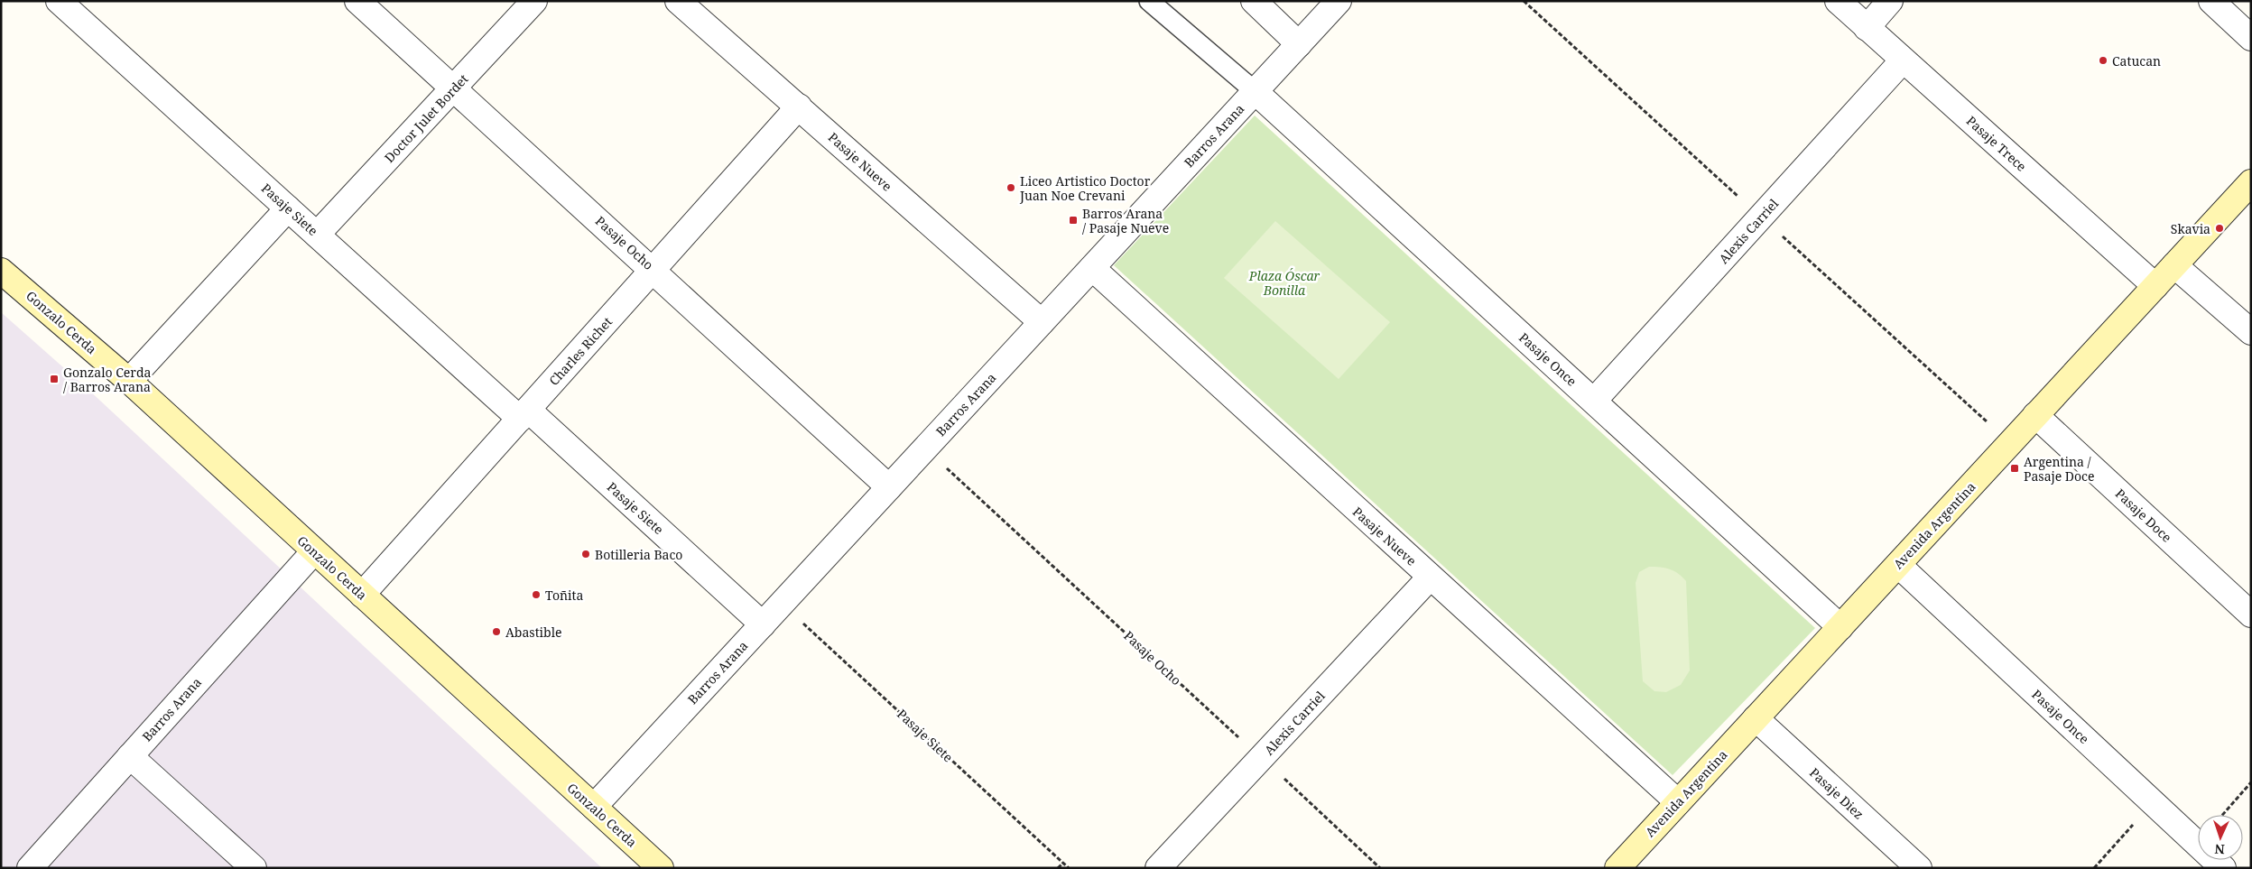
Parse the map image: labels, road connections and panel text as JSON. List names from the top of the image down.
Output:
{
  "streets": {
    "street": [
      "Doctor Julet Bordet",
      "Barros Arana",
      "Pasaje Trece",
      "Pasaje Nueve",
      "Pasaje Siete",
      "Alexis Carriel",
      "Pasaje Ocho",
      "Gonzalo Cerda",
      "Charles Richet",
      "Pasaje Once",
      "Pasaje Doce",
      "Avenida Argentina",
      "Pasaje Diez"
    ]
  },
  "crossings": [
    ["Doctor Julet Bordet", "Pasaje Siete"],
    ["Doctor Julet Bordet", "Pasaje Ocho"],
    ["Barros Arana", "Pasaje Nueve"],
    ["Barros Arana", "Pasaje Siete"],
    ["Barros Arana", "Pasaje Ocho"],
    ["Barros Arana", "Gonzalo Cerda"],
    ["Barros Arana", "Pasaje Once"],
    ["Pasaje Trece", "Alexis Carriel"],
    ["Pasaje Trece", "Avenida Argentina"],
    ["Pasaje Nueve", "Alexis Carriel"],
    ["Pasaje Nueve", "Charles Richet"],
    ["Pasaje Nueve", "Avenida Argentina"],
    ["Pasaje Siete", "Charles Richet"],
    ["Alexis Carriel", "Pasaje Ocho"],
    ["Alexis Carriel", "Pasaje Once"],
    ["Pasaje Ocho", "Charles Richet"],
    ["Gonzalo Cerda", "Charles Richet"],
    ["Pasaje Once", "Avenida Argentina"],
    ["Pasaje Doce", "Avenida Argentina"],
    ["Avenida Argentina", "Pasaje Diez"]
  ],
  "parks": ["Plaza Óscar Bonilla"],
  "places": {
    "other": [
      "Catucan",
      "Liceo Artistico Doctor Juan Noe Crevani",
      "Skavia",
      "Botilleria Baco",
      "Toñita",
      "Abastible"
    ],
    "transit": ["Barros Arana / Pasaje Nueve", "Gonzalo Cerda / Barros Arana", "Argentina / Pasaje Doce"]
  },
  "north": "bottom"
}
